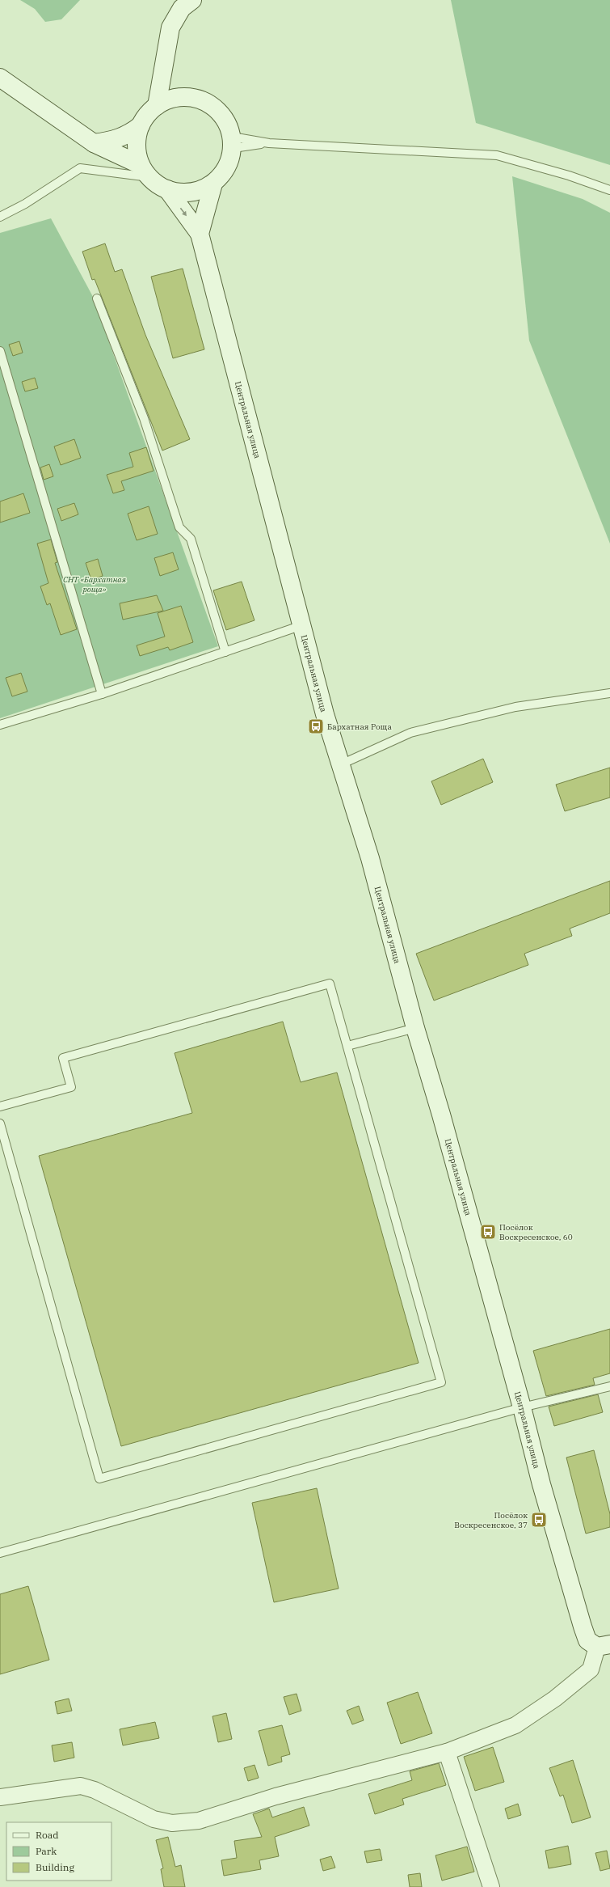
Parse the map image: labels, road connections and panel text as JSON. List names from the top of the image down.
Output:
{
  "streets": {
    "main road": ["Центральная улица"]
  },
  "parks": ["СНТ «Бархатная роща»"],
  "places": {
    "bus stop": ["Бархатная Роща", "Посёлок Воскресенское, 60", "Посёлок Воскресенское, 37"]
  },
  "legend": ["Road", "Park", "Building"]
}
